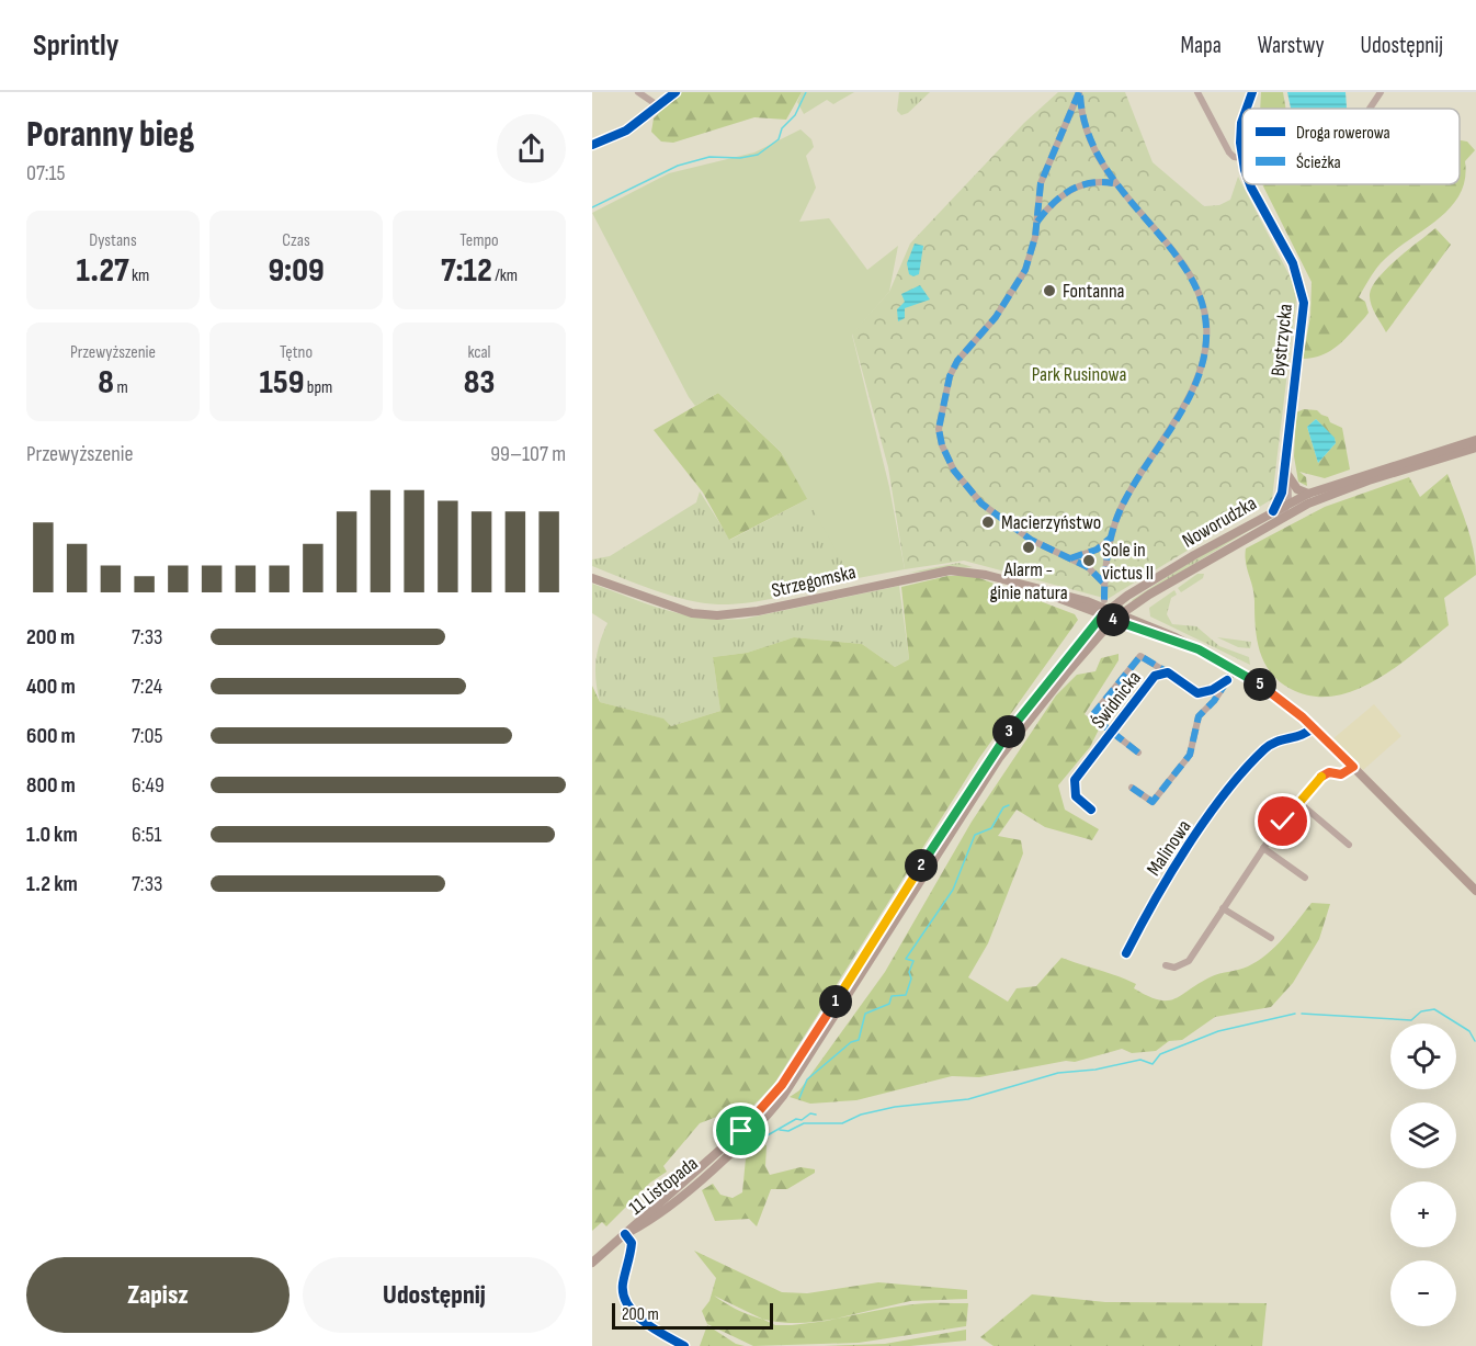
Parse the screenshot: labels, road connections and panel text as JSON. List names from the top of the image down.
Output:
{
  "streets": {
    "main road": ["Noworudzka", "Strzegomska", "11 Listopada"],
    "street": ["Bystrzycka", "Świdnicka", "Malinowa"]
  },
  "crossings": [
    ["Bystrzycka", "Noworudzka"],
    ["Noworudzka", "Strzegomska"],
    ["Noworudzka", "11 Listopada"],
    ["Strzegomska", "11 Listopada"]
  ],
  "parks": ["Park Rusinowa"],
  "places": [
    "Fontanna",
    "Macierzyństwo",
    "Alarm - ginie natura",
    "Sole in victus II"
  ],
  "legend": ["Droga rowerowa", "Ścieżka"],
  "scale_bar": "200 m",
  "page": {
    "header": "Sprintly",
    "nav": ["Mapa", "Warstwy", "Udostępnij"],
    "heading": ["Poranny bieg", "07:15"],
    "stats": [
      ["Dystans", "1.27 km"],
      ["Czas", "9:09"],
      ["Tempo", "7:12 /km"],
      ["Przewyższenie", "8 m"],
      ["Tętno", "159 bpm"],
      ["kcal", "83"]
    ],
    "chart": ["Przewyższenie", "99–107 m"],
    "pins": [
      "4",
      "5",
      "3",
      "2",
      "1"
    ],
    "list": [
      {
        "name": "200 m",
        "note": "7:33"
      },
      {
        "name": "400 m",
        "note": "7:24"
      },
      {
        "name": "600 m",
        "note": "7:05"
      },
      {
        "name": "800 m",
        "note": "6:49"
      },
      {
        "name": "1.0 km",
        "note": "6:51"
      },
      {
        "name": "1.2 km",
        "note": "7:33"
      }
    ],
    "map_buttons": ["+", "−"],
    "buttons": ["Zapisz", "Udostępnij"],
    "scale": "200 m"
  }
}
